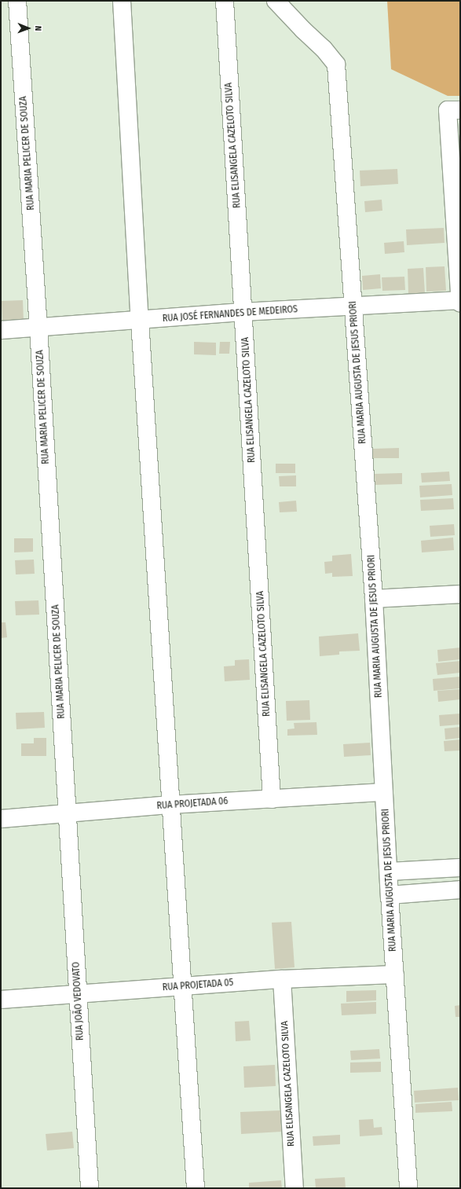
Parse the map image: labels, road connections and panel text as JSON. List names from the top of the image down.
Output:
{
  "streets": {
    "street": [
      "RUA ELISANGELA CAZELOTO SILVA",
      "RUA MARIA PELICER DE SOUZA",
      "RUA JOSÉ FERNANDES DE MEDEIROS",
      "RUA MARIA AUGUSTA DE JESUS PRIORI",
      "RUA PROJETADA 06",
      "RUA PROJETADA 05",
      "RUA JOÃO VEDOVATO"
    ]
  },
  "crossings": [
    ["RUA ELISANGELA CAZELOTO SILVA", "RUA JOSÉ FERNANDES DE MEDEIROS"],
    ["RUA ELISANGELA CAZELOTO SILVA", "RUA PROJETADA 06"],
    ["RUA ELISANGELA CAZELOTO SILVA", "RUA PROJETADA 05"],
    ["RUA MARIA PELICER DE SOUZA", "RUA JOSÉ FERNANDES DE MEDEIROS"],
    ["RUA MARIA PELICER DE SOUZA", "RUA PROJETADA 06"],
    ["RUA MARIA PELICER DE SOUZA", "RUA JOÃO VEDOVATO"],
    ["RUA JOSÉ FERNANDES DE MEDEIROS", "RUA MARIA AUGUSTA DE JESUS PRIORI"],
    ["RUA MARIA AUGUSTA DE JESUS PRIORI", "RUA PROJETADA 06"],
    ["RUA MARIA AUGUSTA DE JESUS PRIORI", "RUA PROJETADA 05"],
    ["RUA PROJETADA 06", "RUA JOÃO VEDOVATO"],
    ["RUA PROJETADA 05", "RUA JOÃO VEDOVATO"]
  ],
  "north": "right"
}
